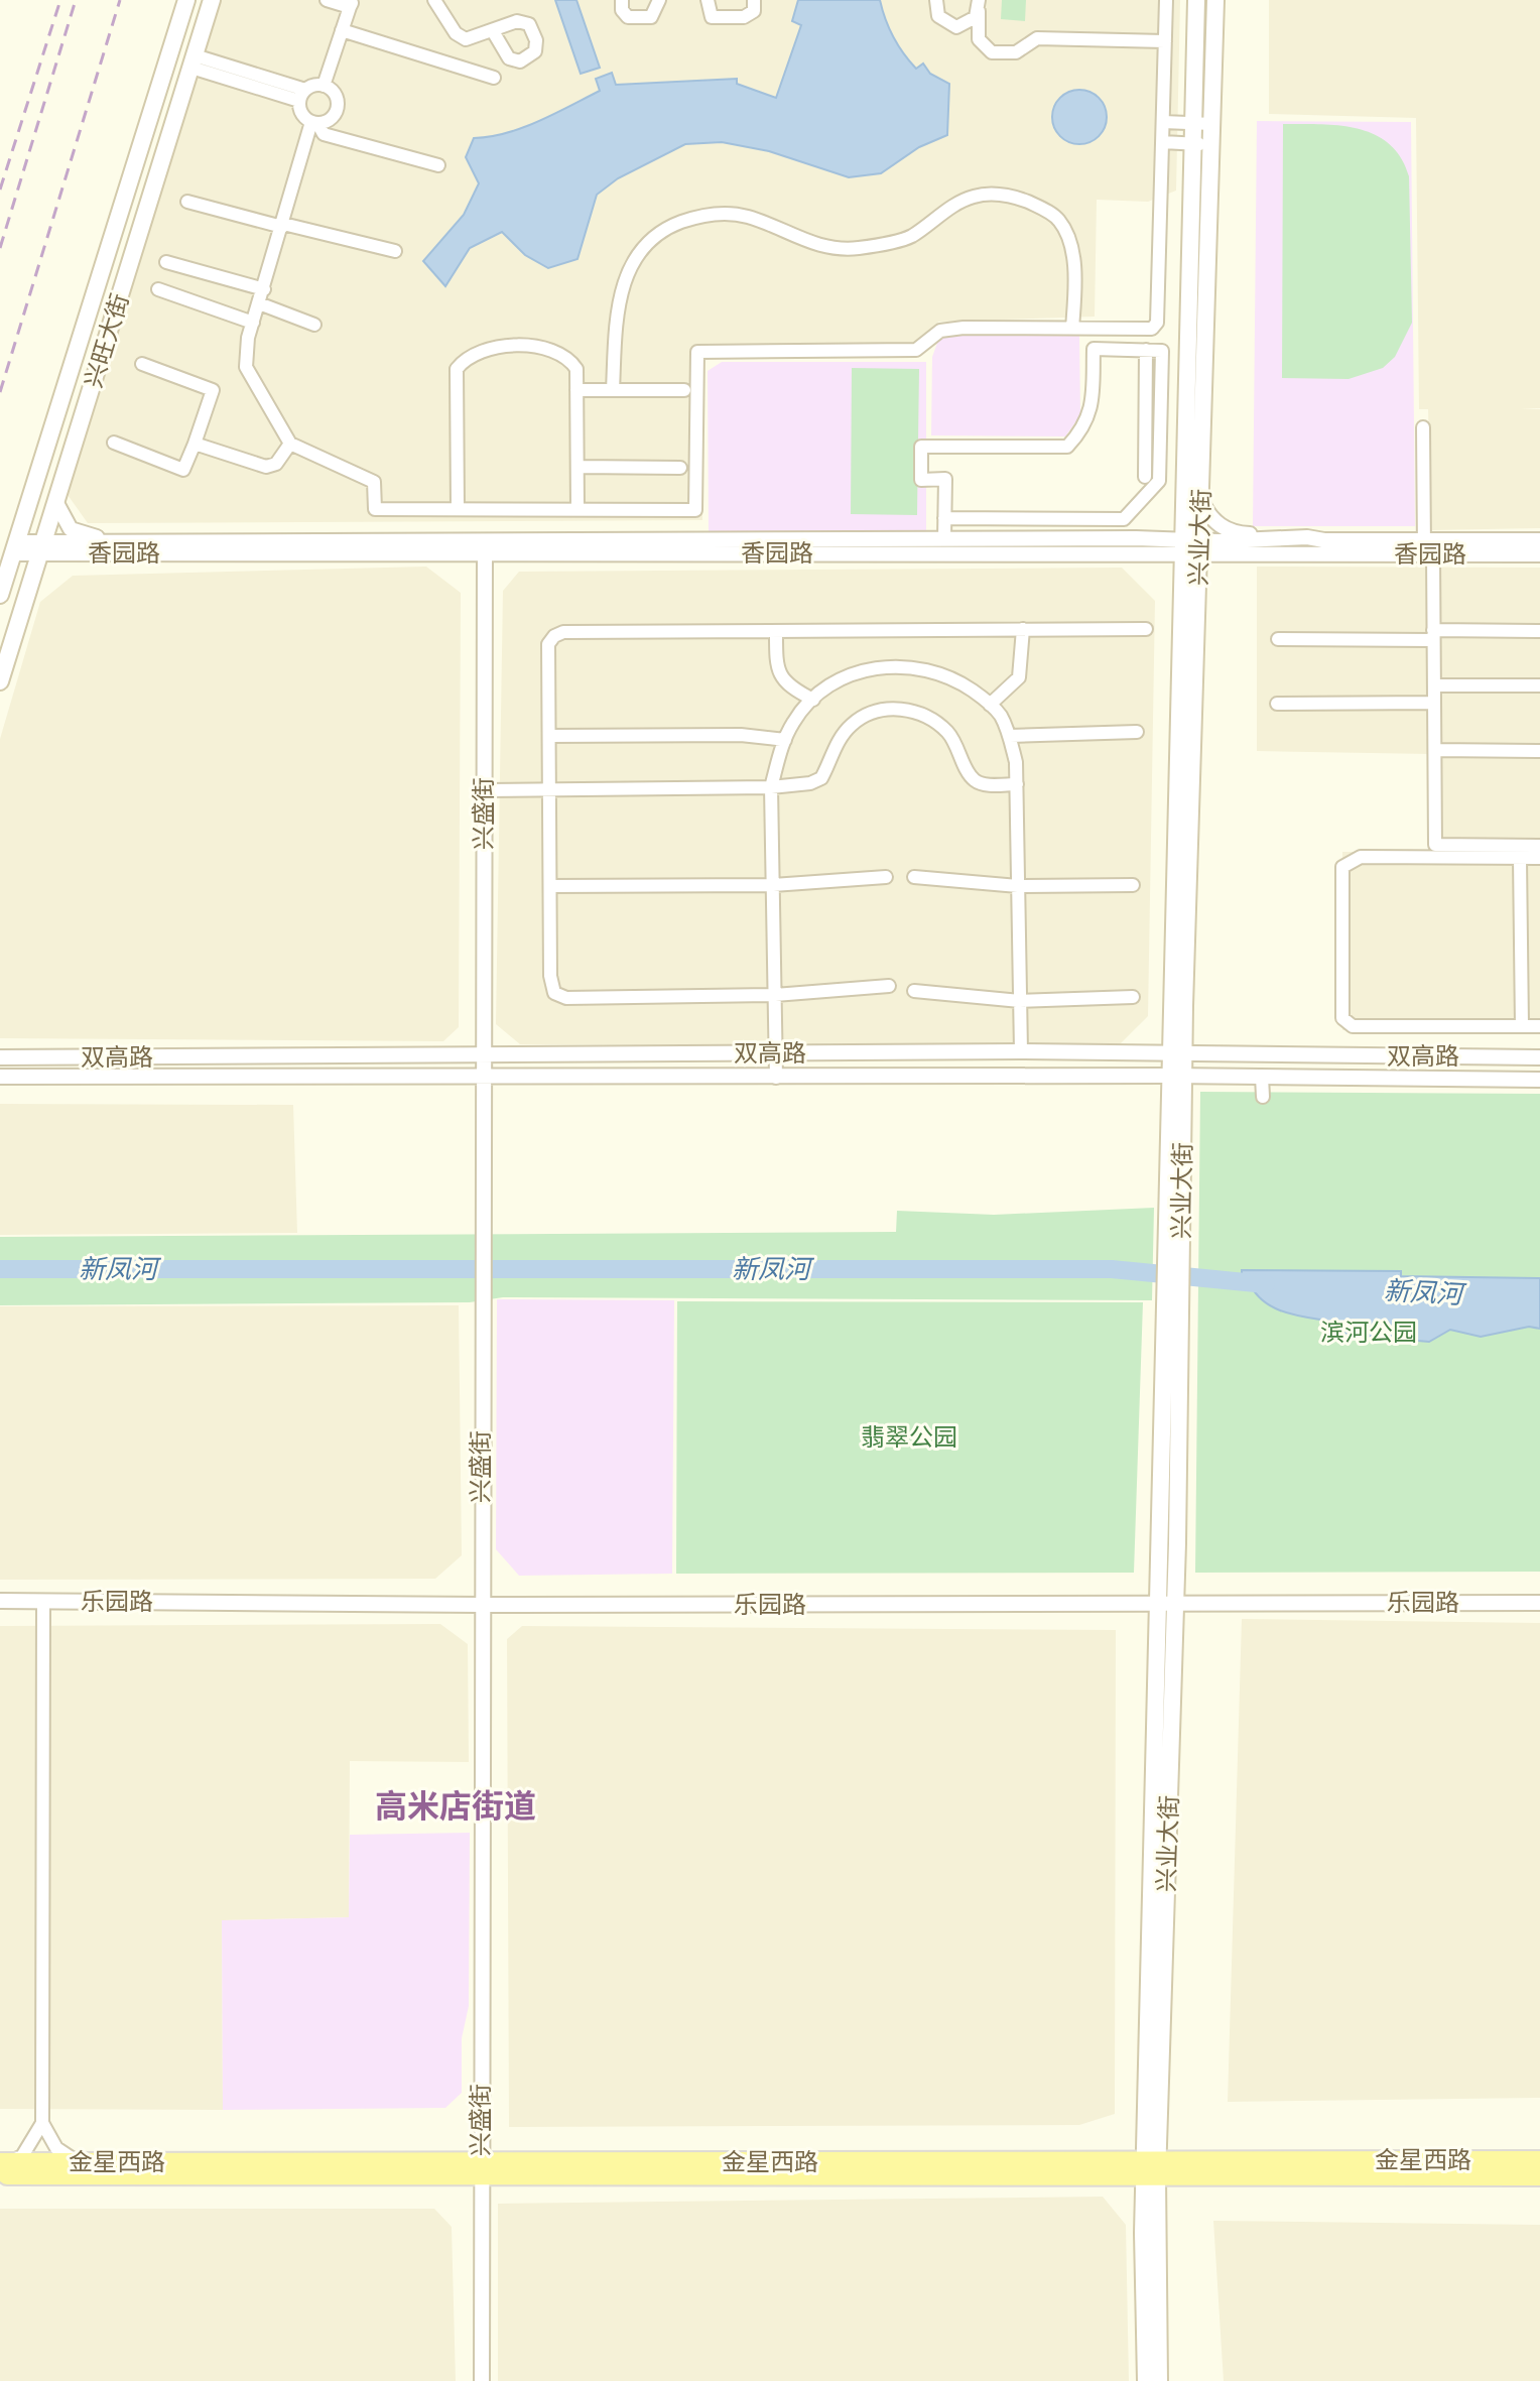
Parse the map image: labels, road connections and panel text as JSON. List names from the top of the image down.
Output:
{
  "streets": {
    "main road": ["兴旺大街", "兴业大街", "金星西路"],
    "street": [
      "香园路",
      "兴盛街",
      "双高路",
      "乐园路"
    ]
  },
  "crossings": [
    ["兴旺大街", "香园路"],
    ["兴业大街", "香园路"],
    ["兴业大街", "双高路"],
    ["兴业大街", "乐园路"],
    ["兴业大街", "金星西路"],
    ["香园路", "兴盛街"],
    ["兴盛街", "双高路"],
    ["兴盛街", "乐园路"],
    ["兴盛街", "金星西路"]
  ],
  "districts": ["高米店街道"],
  "water": ["新凤河"],
  "parks": ["滨河公园", "翡翠公园"]
}
